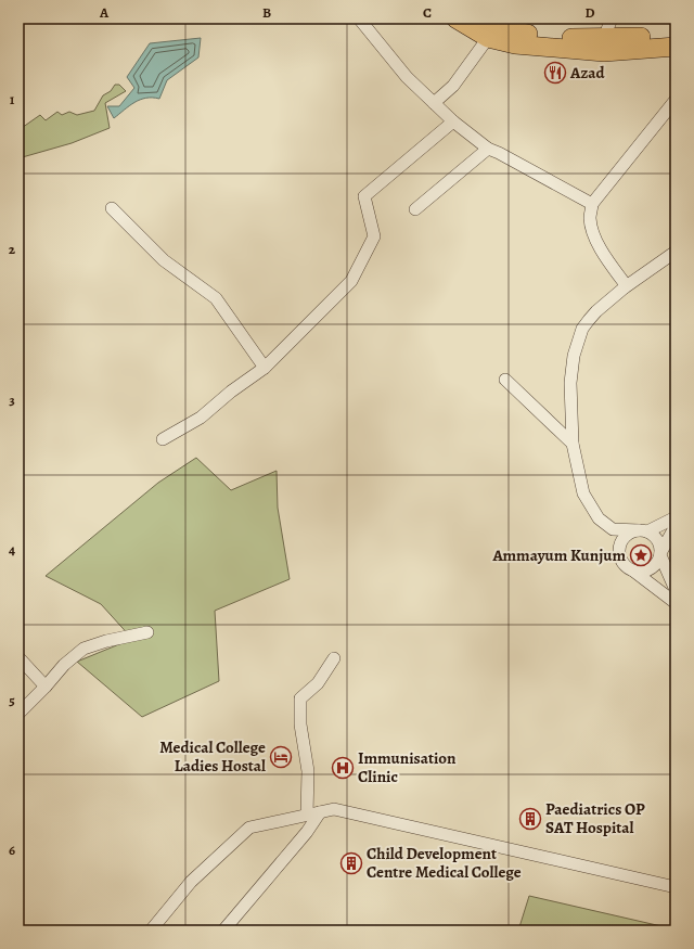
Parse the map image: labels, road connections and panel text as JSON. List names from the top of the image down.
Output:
{
  "places": {
    "restaurant": ["Azad"],
    "place": ["Ammayum Kunjum"],
    "hotel": ["Medical College Ladies Hostal"],
    "hospital": ["Immunisation Clinic"],
    "building": ["Paediatrics OP SAT Hospital", "Child Development Centre Medical College"]
  },
  "grid": {
    "columns": [
      "A",
      "B",
      "C",
      "D"
    ],
    "rows": [
      "1",
      "2",
      "3",
      "4",
      "5",
      "6"
    ]
  }
}
